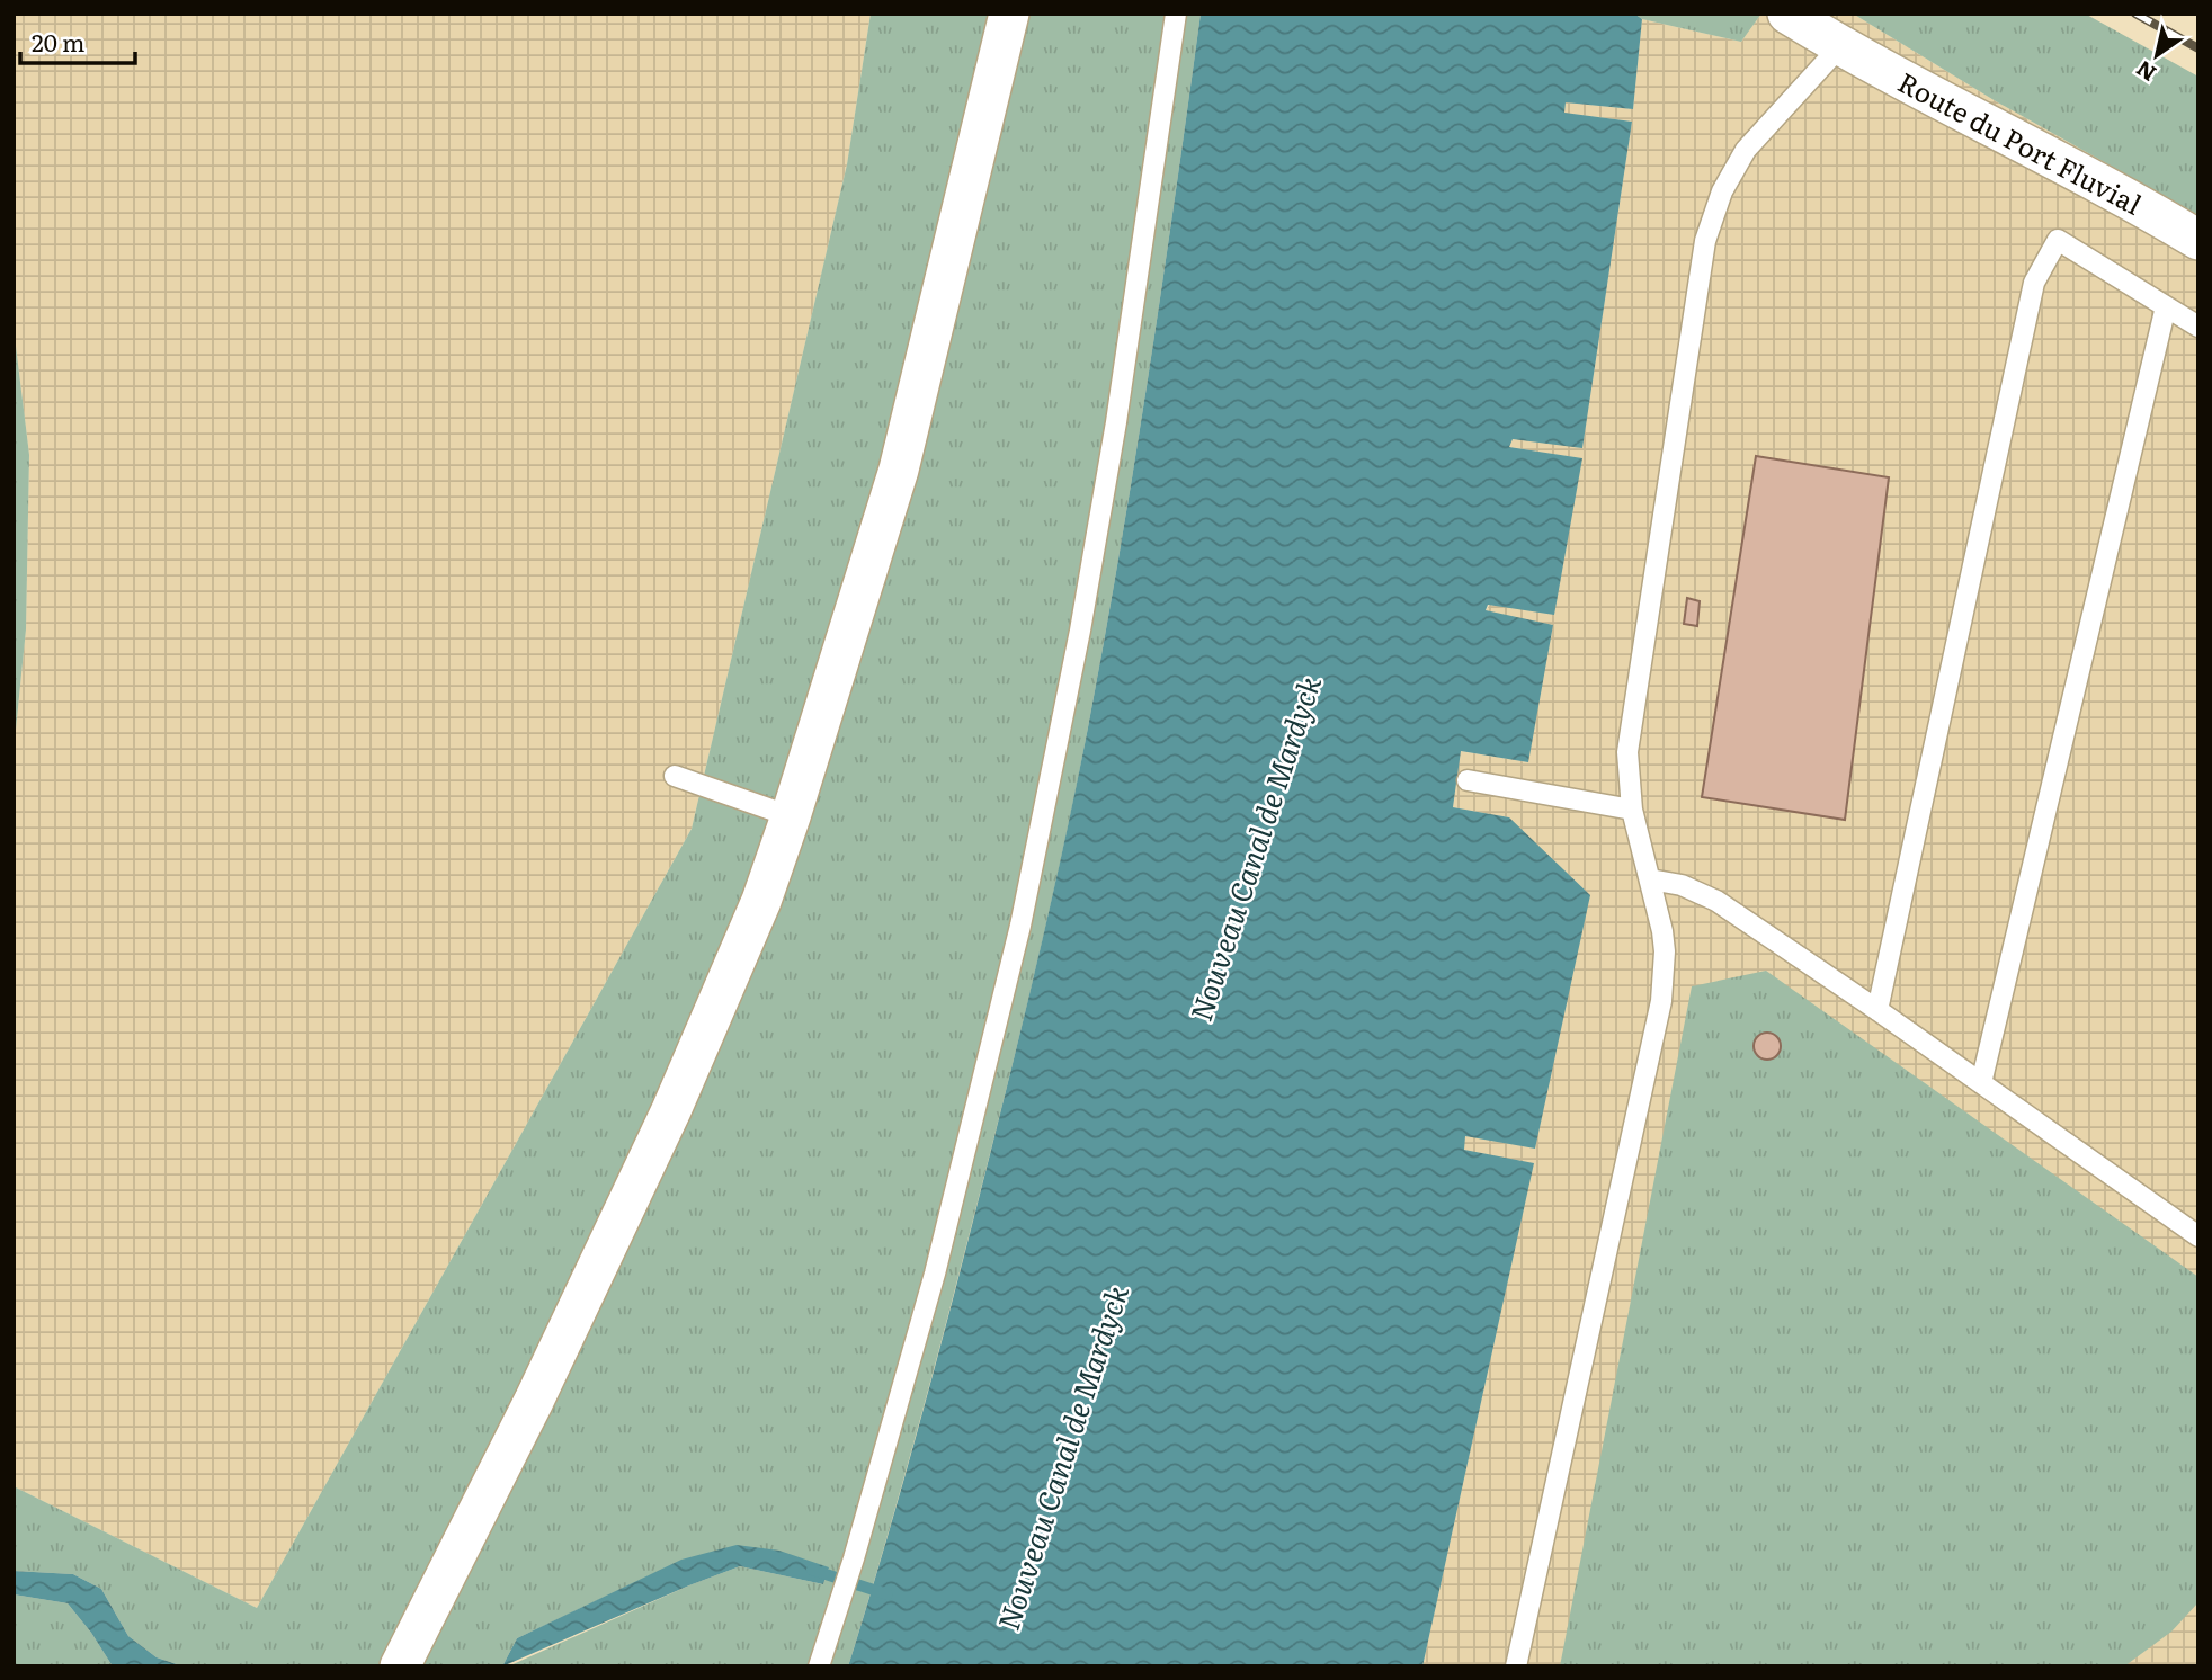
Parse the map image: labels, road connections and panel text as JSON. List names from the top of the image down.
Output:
{
  "streets": {
    "street": ["Route du Port Fluvial"]
  },
  "water": ["Nouveau Canal de Mardyck"],
  "scale_bar": "20 m",
  "north": "bottom left"
}
